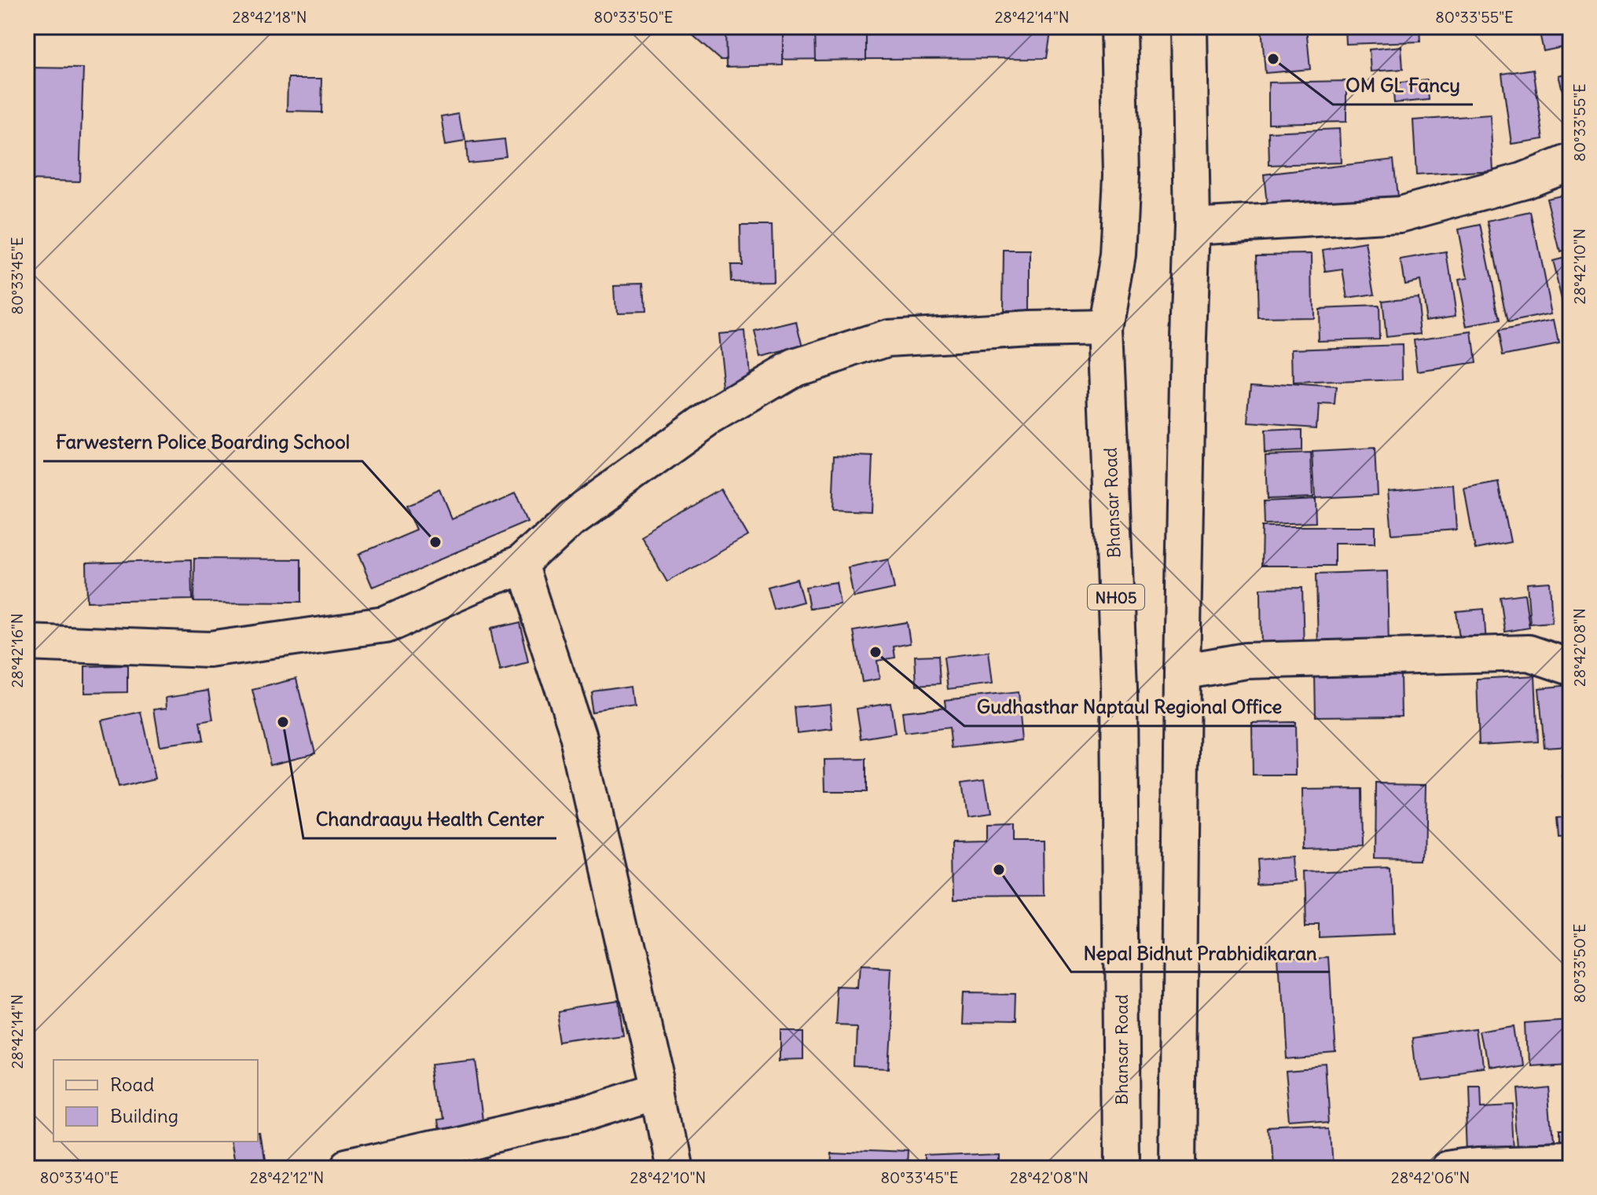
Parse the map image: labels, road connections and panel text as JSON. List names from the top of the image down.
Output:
{
  "streets": {
    "main road": ["Bhansar Road", "NH05"]
  },
  "places": [
    "OM GL Fancy",
    "Farwestern Police Boarding School",
    "Gudhasthar Naptaul Regional Office",
    "Chandraayu Health Center",
    "Nepal Bidhut Prabhidikaran"
  ],
  "legend": ["Road", "Building"],
  "coordinates": [
    "28°42'18\"N",
    "80°33'50\"E",
    "28°42'14\"N",
    "80°33'55\"E",
    "28°42'10\"N",
    "80°33'45\"E",
    "28°42'08\"N",
    "28°42'16\"N",
    "80°33'40\"E",
    "28°42'12\"N",
    "28°42'06\"N"
  ]
}
